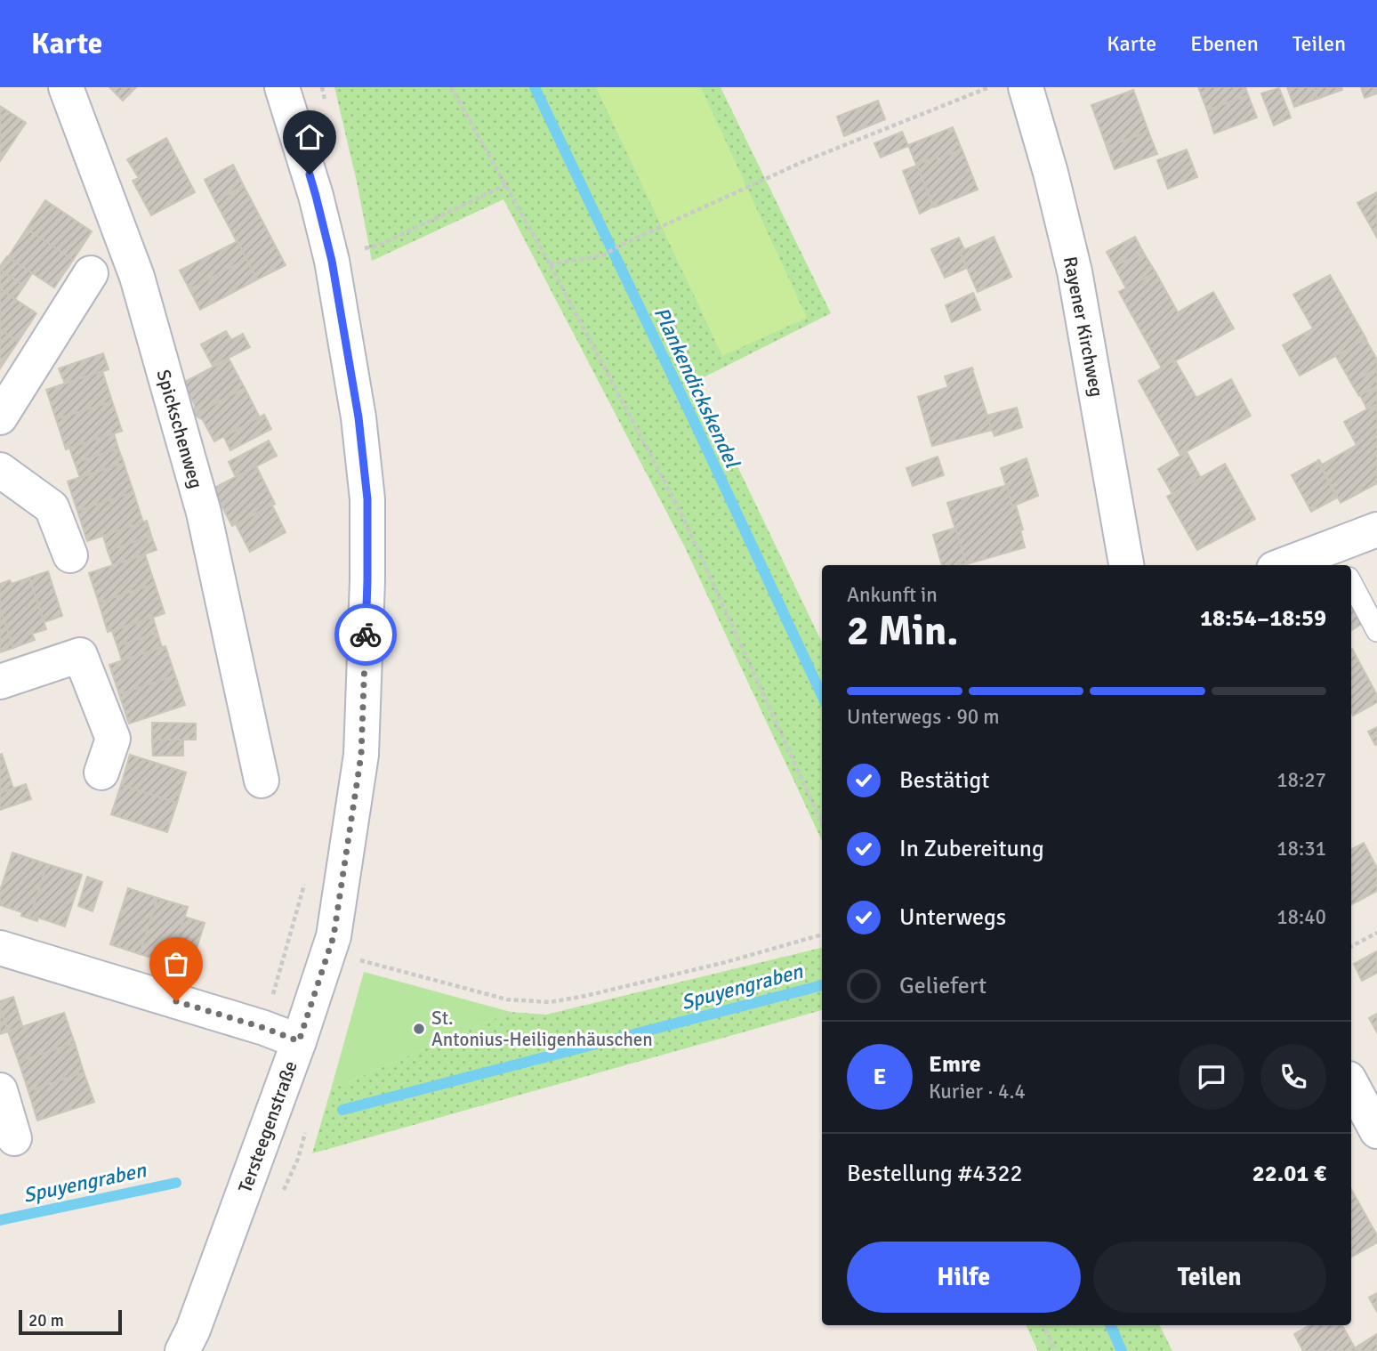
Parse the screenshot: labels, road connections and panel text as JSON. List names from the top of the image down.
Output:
{
  "streets": {
    "street": ["Rayener Kirchweg", "Spickschenweg", "Tersteegenstraße"]
  },
  "water": ["Plankendickskendel", "Spuyengraben"],
  "places": ["St. Antonius-Heiligenhäuschen"],
  "scale_bar": "20 m",
  "page": {
    "header": "Karte",
    "nav": ["Karte", "Ebenen", "Teilen"],
    "heading": ["2 Min.", "Ankunft in", "18:54–18:59"],
    "panel": [
      "Emre",
      "Kurier · 4.4",
      "Bestellung #4322",
      "22.01 €"
    ],
    "bar": "Unterwegs · 90 m",
    "list": [
      ["Bestätigt", "18:27"],
      ["In Zubereitung", "18:31"],
      ["Unterwegs", "18:40"],
      "Geliefert"
    ],
    "round": "E",
    "buttons": ["Hilfe", "Teilen"],
    "scale": "20 m"
  }
}
